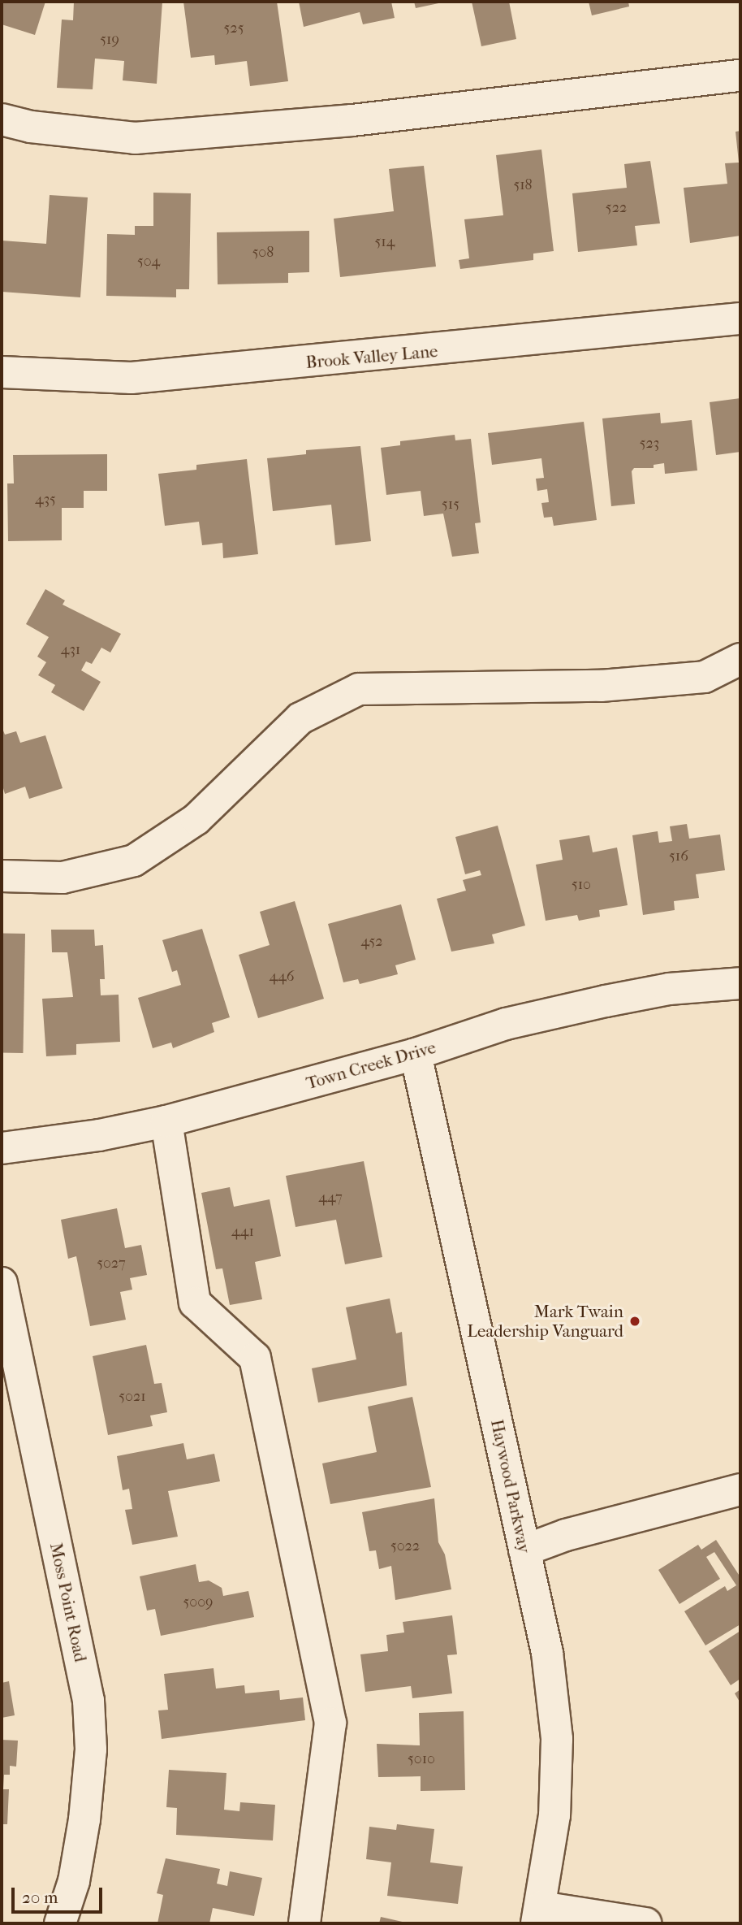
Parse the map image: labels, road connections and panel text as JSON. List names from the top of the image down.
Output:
{
  "streets": {
    "street": [
      "Brook Valley Lane",
      "Town Creek Drive",
      "Haywood Parkway",
      "Moss Point Road"
    ]
  },
  "crossings": [
    ["Town Creek Drive", "Haywood Parkway"]
  ],
  "places": ["Mark Twain Leadership Vanguard"],
  "house_numbers": [
    "525",
    "519",
    "518",
    "522",
    "514",
    "508",
    "504",
    "523",
    "435",
    "515",
    "431",
    "516",
    "510",
    "452",
    "446",
    "447",
    "441",
    "5027",
    "5021",
    "5022",
    "5009",
    "5010"
  ],
  "scale_bar": "20 m"
}
